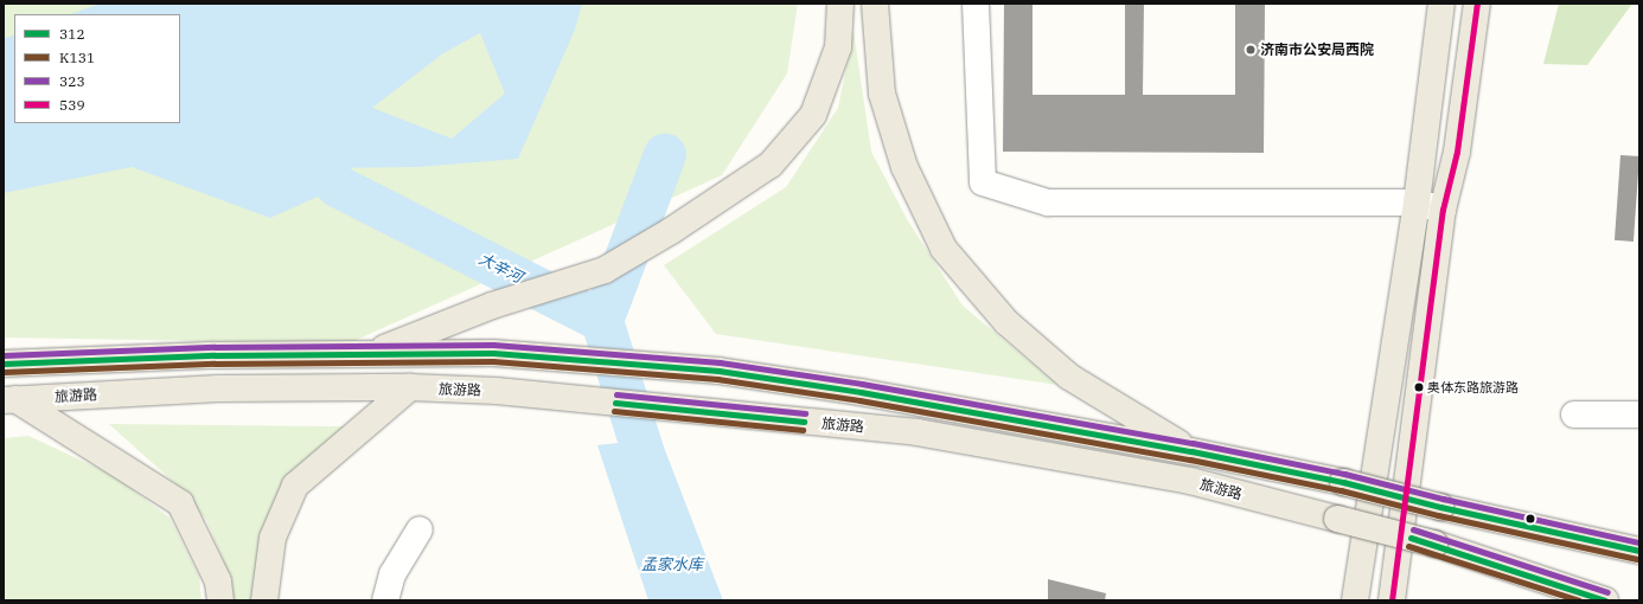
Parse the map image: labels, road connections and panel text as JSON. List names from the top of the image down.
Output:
{
  "streets": {
    "main road": ["旅游路"]
  },
  "water": ["大辛河", "孟家水库"],
  "places": ["济南市公安局西院", "奥体东路旅游路"],
  "lines": [
    "transit line 539",
    "transit line 323",
    "transit line 312",
    "transit line K131"
  ],
  "legend": [
    "312",
    "K131",
    "323",
    "539"
  ]
}
